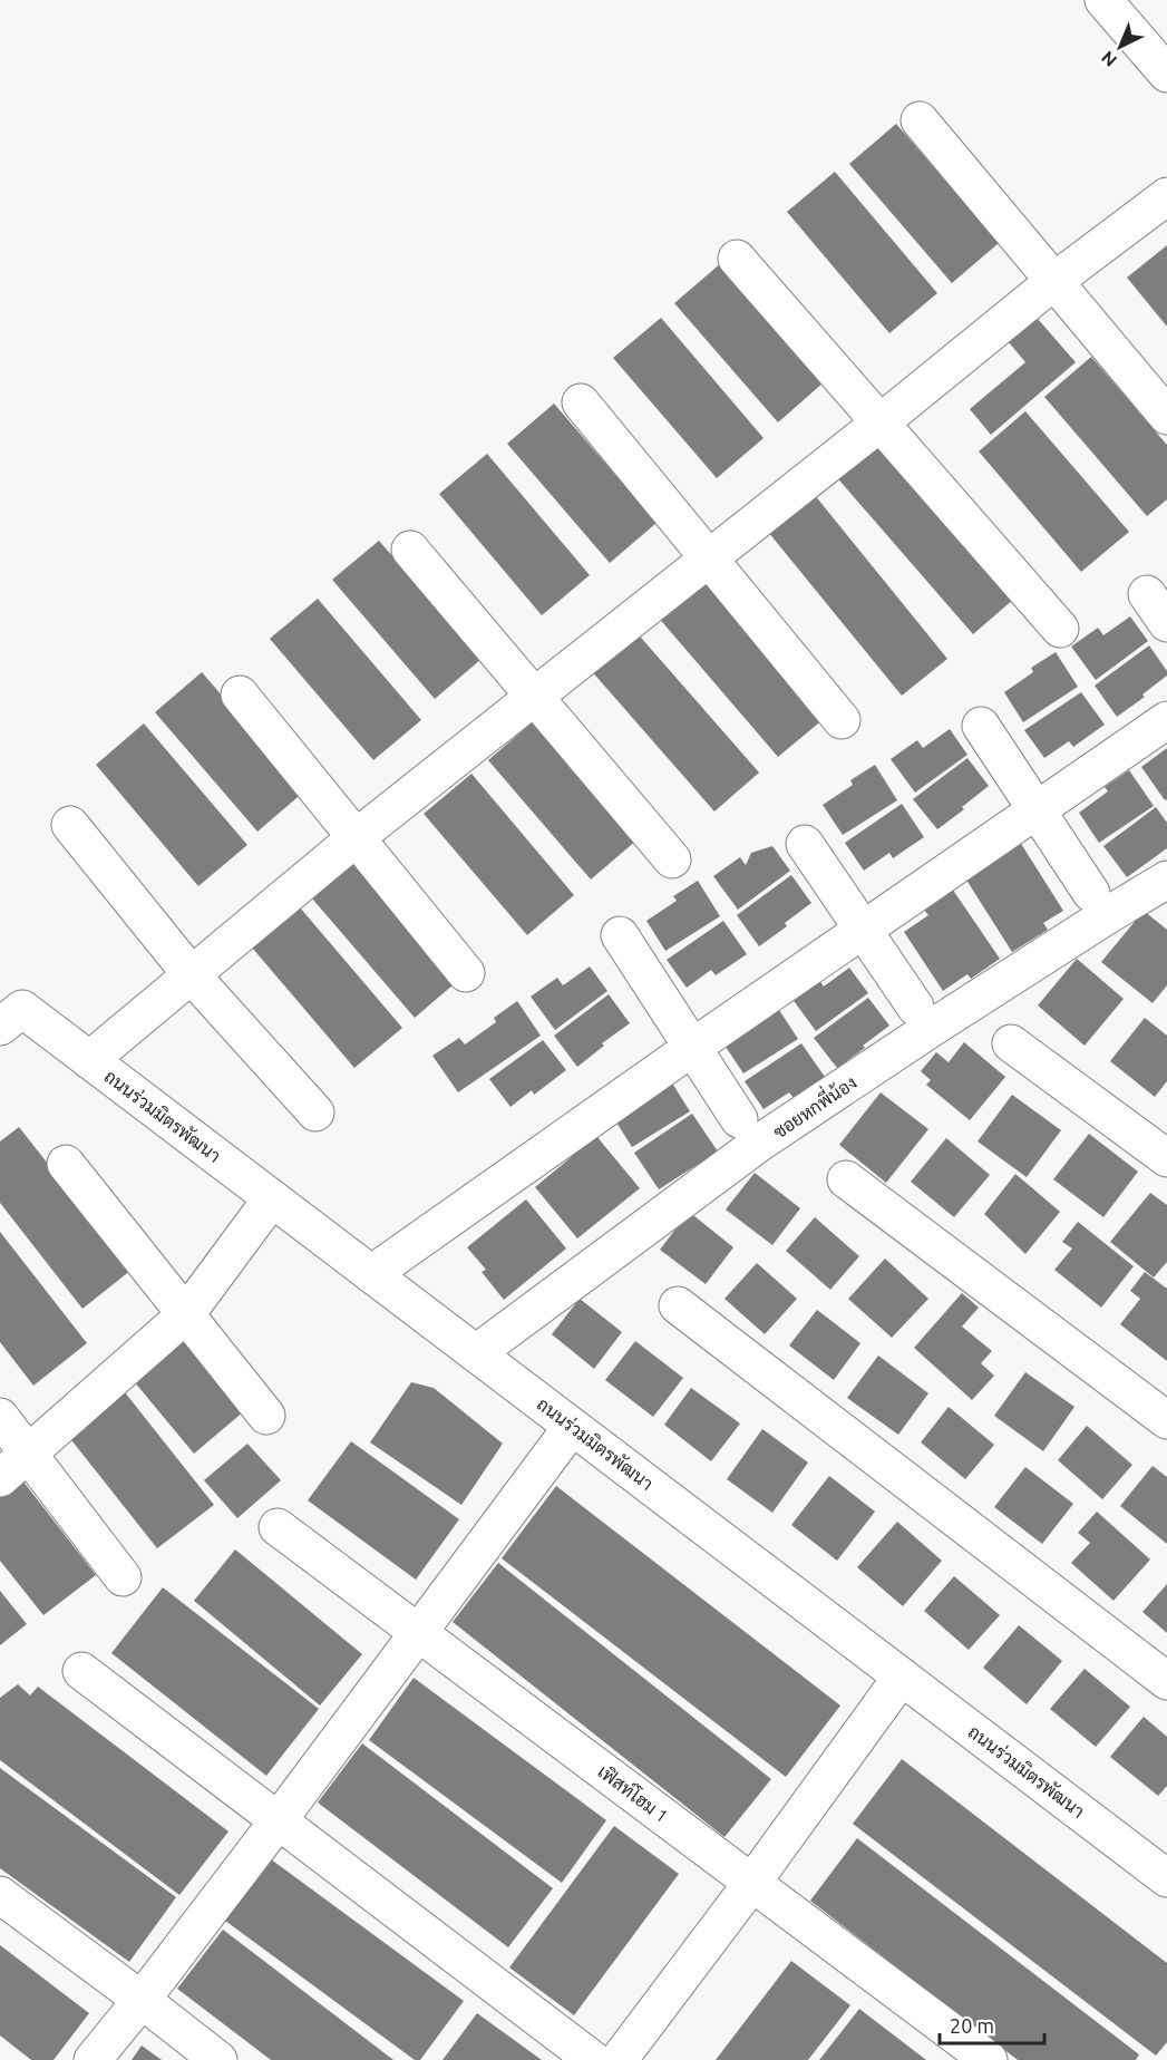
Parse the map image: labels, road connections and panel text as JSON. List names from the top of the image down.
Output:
{
  "streets": {
    "street": ["ซอยหกพี่น้อง", "ถนนร่วมมิตรพัฒนา", "เฟิสท์โฮม 1"]
  },
  "crossings": [
    ["ซอยหกพี่น้อง", "ถนนร่วมมิตรพัฒนา"]
  ],
  "scale_bar": "20 m",
  "north": "bottom left"
}
